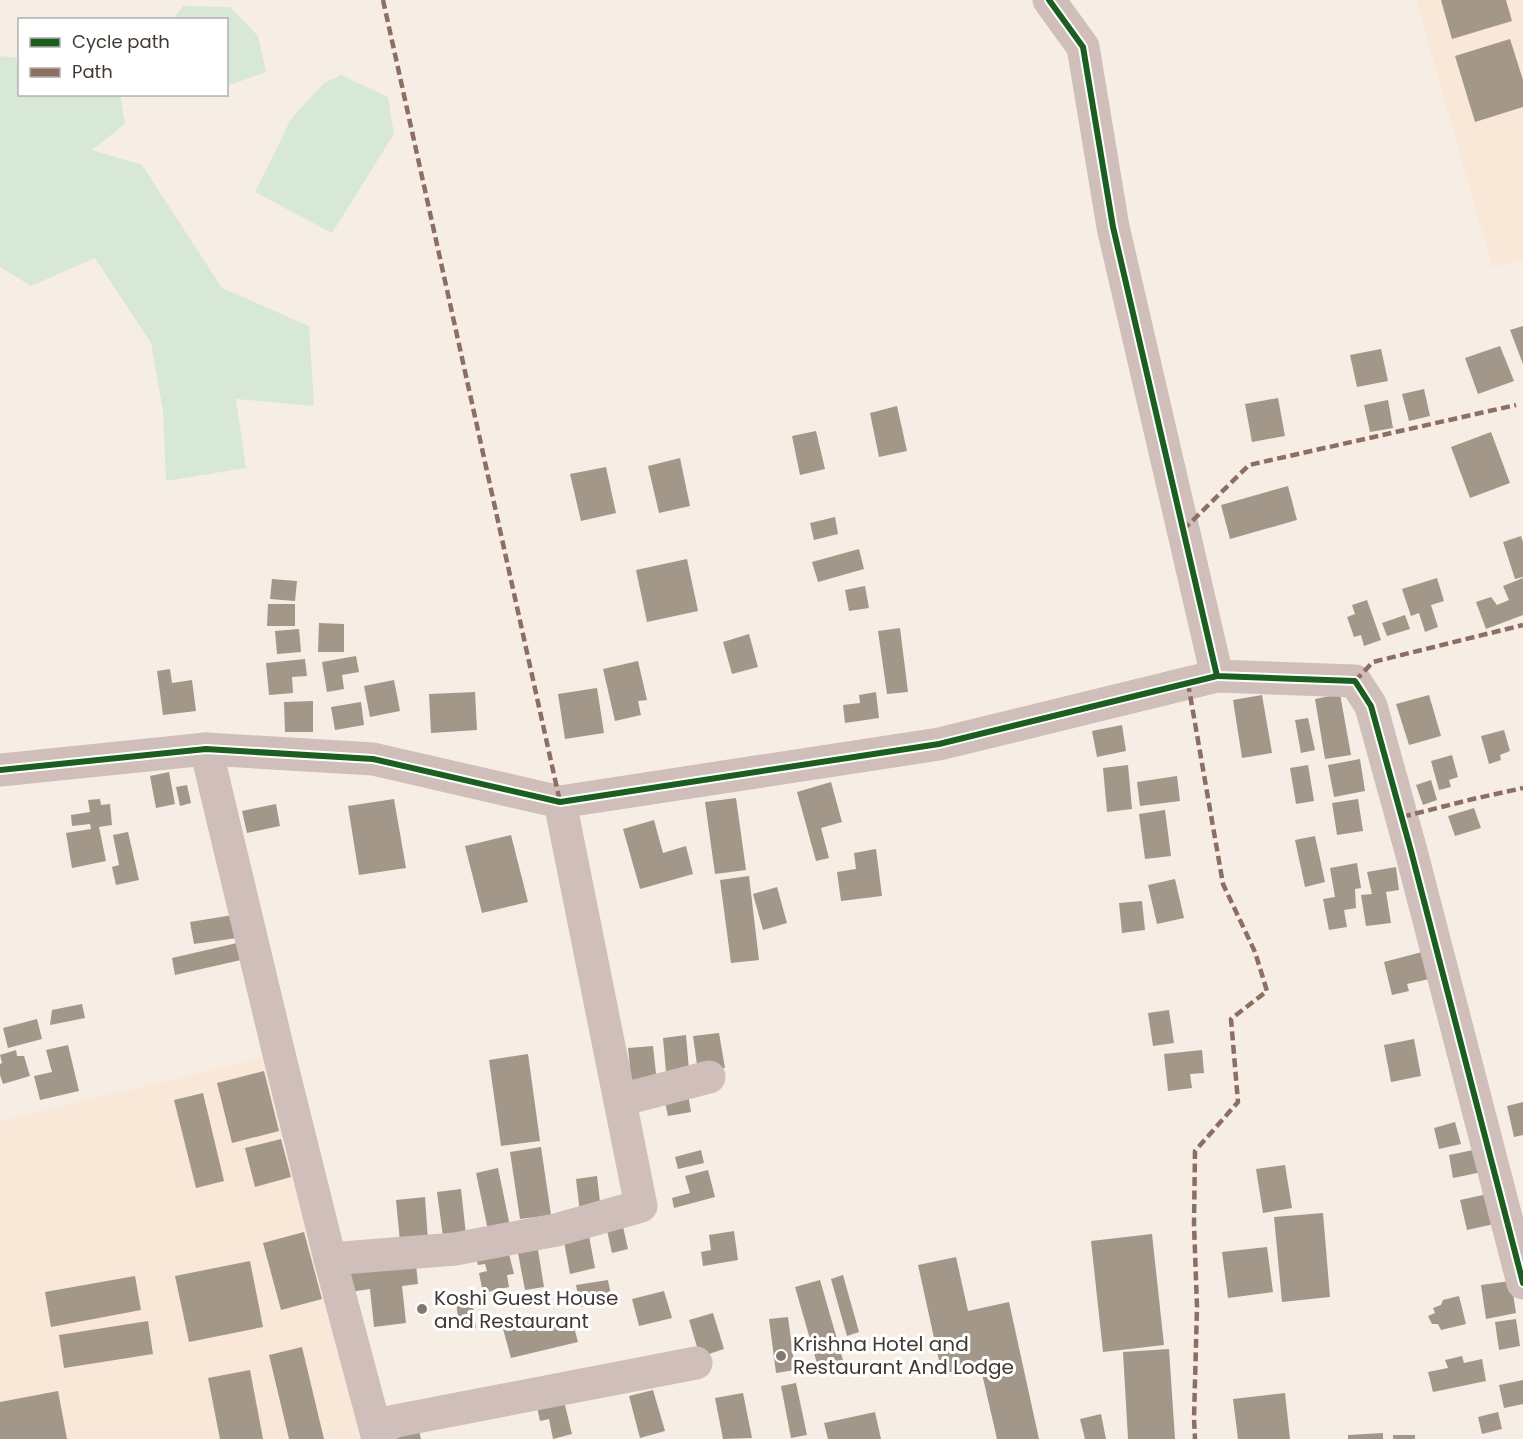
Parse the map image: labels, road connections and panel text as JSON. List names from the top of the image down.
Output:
{
  "places": ["Koshi Guest House and Restaurant", "Krishna Hotel and Restaurant And Lodge"],
  "legend": ["Cycle path", "Path"]
}
